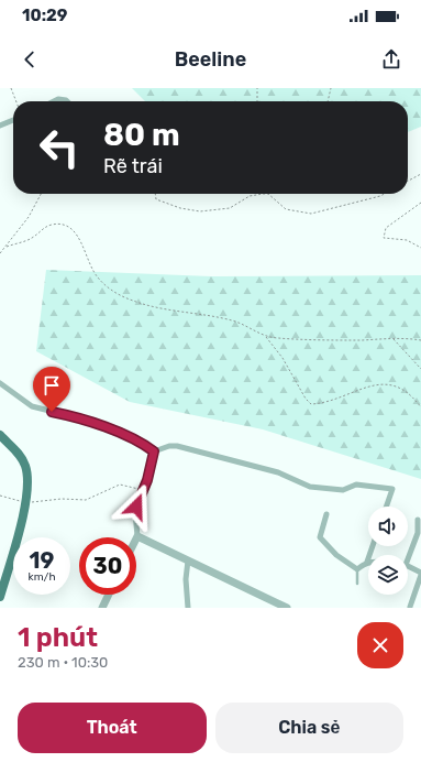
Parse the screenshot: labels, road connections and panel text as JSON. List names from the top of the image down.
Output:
{
  "page": {
    "status": "10:29",
    "header": "Beeline",
    "turn": ["80 m", "Rẽ trái"],
    "speed": "19 km/h",
    "limit": "30",
    "heading": ["1 phút", "230 m · 10:30"],
    "buttons": ["Thoát", "Chia sẻ"]
  }
}
